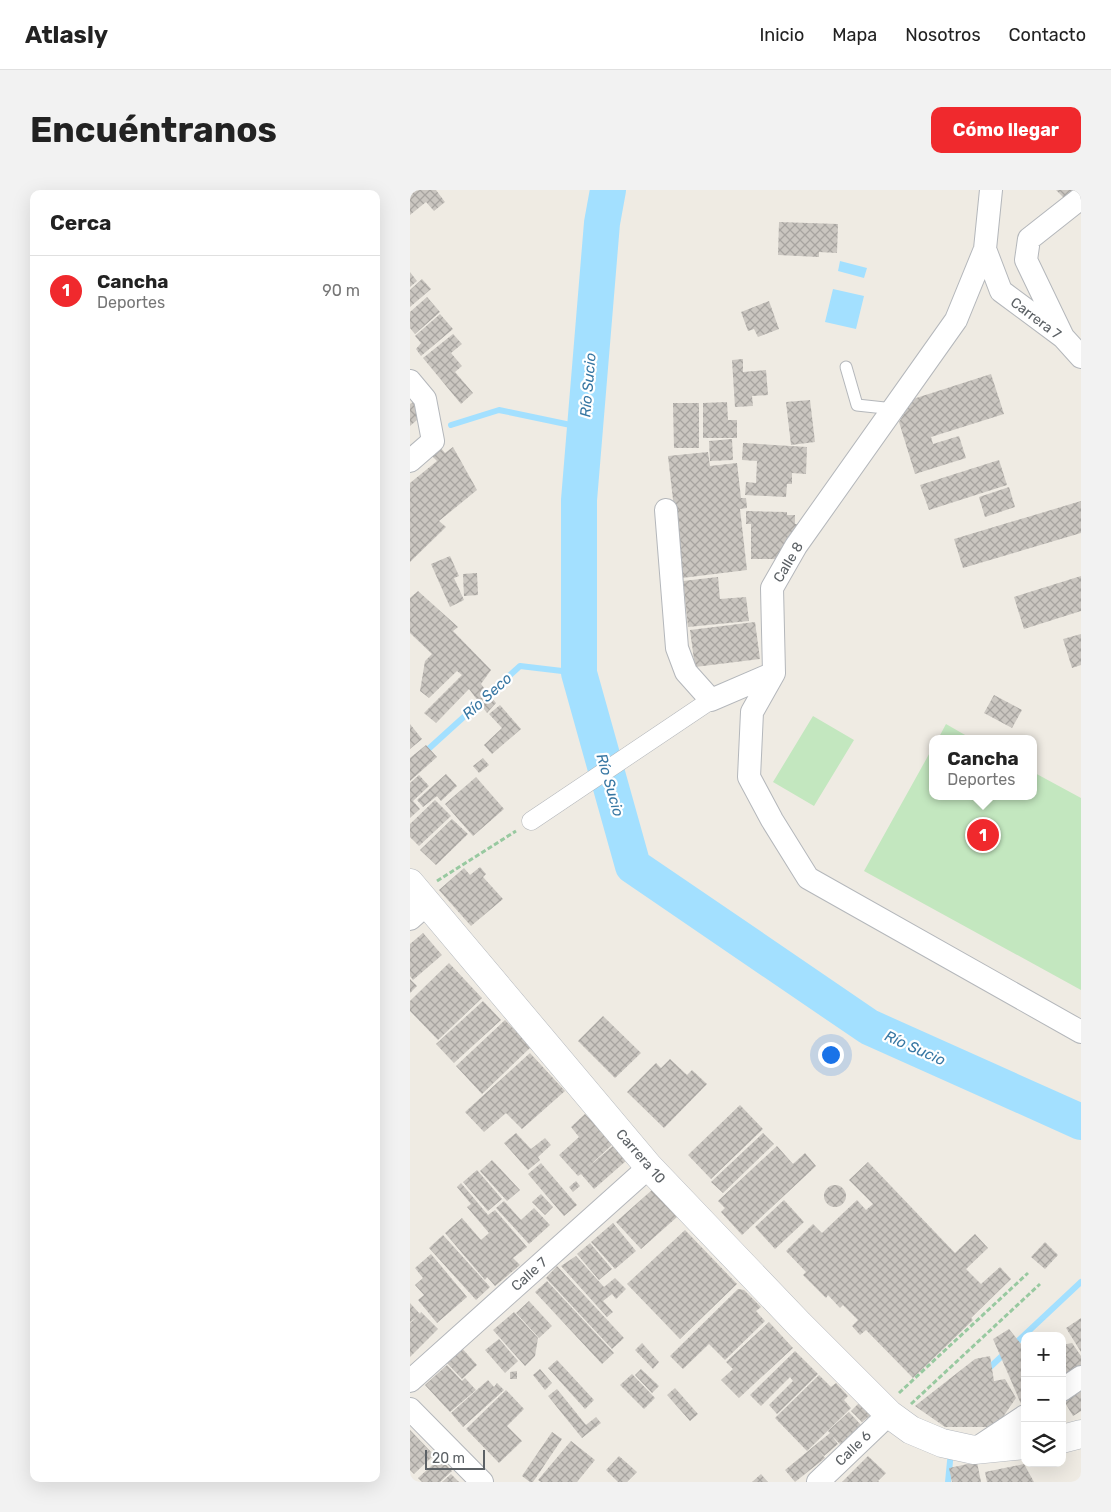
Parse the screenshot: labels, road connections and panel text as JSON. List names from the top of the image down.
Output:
{
  "streets": {
    "main road": ["Carrera 10"],
    "street": [
      "Carrera 7",
      "Calle 8",
      "Calle 7",
      "Calle 6"
    ]
  },
  "crossings": [
    ["Carrera 7", "Calle 8"],
    ["Carrera 10", "Calle 7"],
    ["Carrera 10", "Calle 6"]
  ],
  "water": ["Río Sucio", "Río Seco"],
  "scale_bar": "20 m",
  "page": {
    "header": "Atlasly",
    "nav": [
      "Inicio",
      "Mapa",
      "Nosotros",
      "Contacto"
    ],
    "buttons": "Cómo llegar",
    "title": "Encuéntranos",
    "heading": "Cerca",
    "list": [
      {
        "mark": "1",
        "name": "Cancha",
        "note": "Deportes",
        "value": "90 m"
      }
    ],
    "popup": ["Cancha", "Deportes"],
    "pins": "1",
    "map_buttons": ["+", "−"],
    "scale": "20 m"
  }
}
